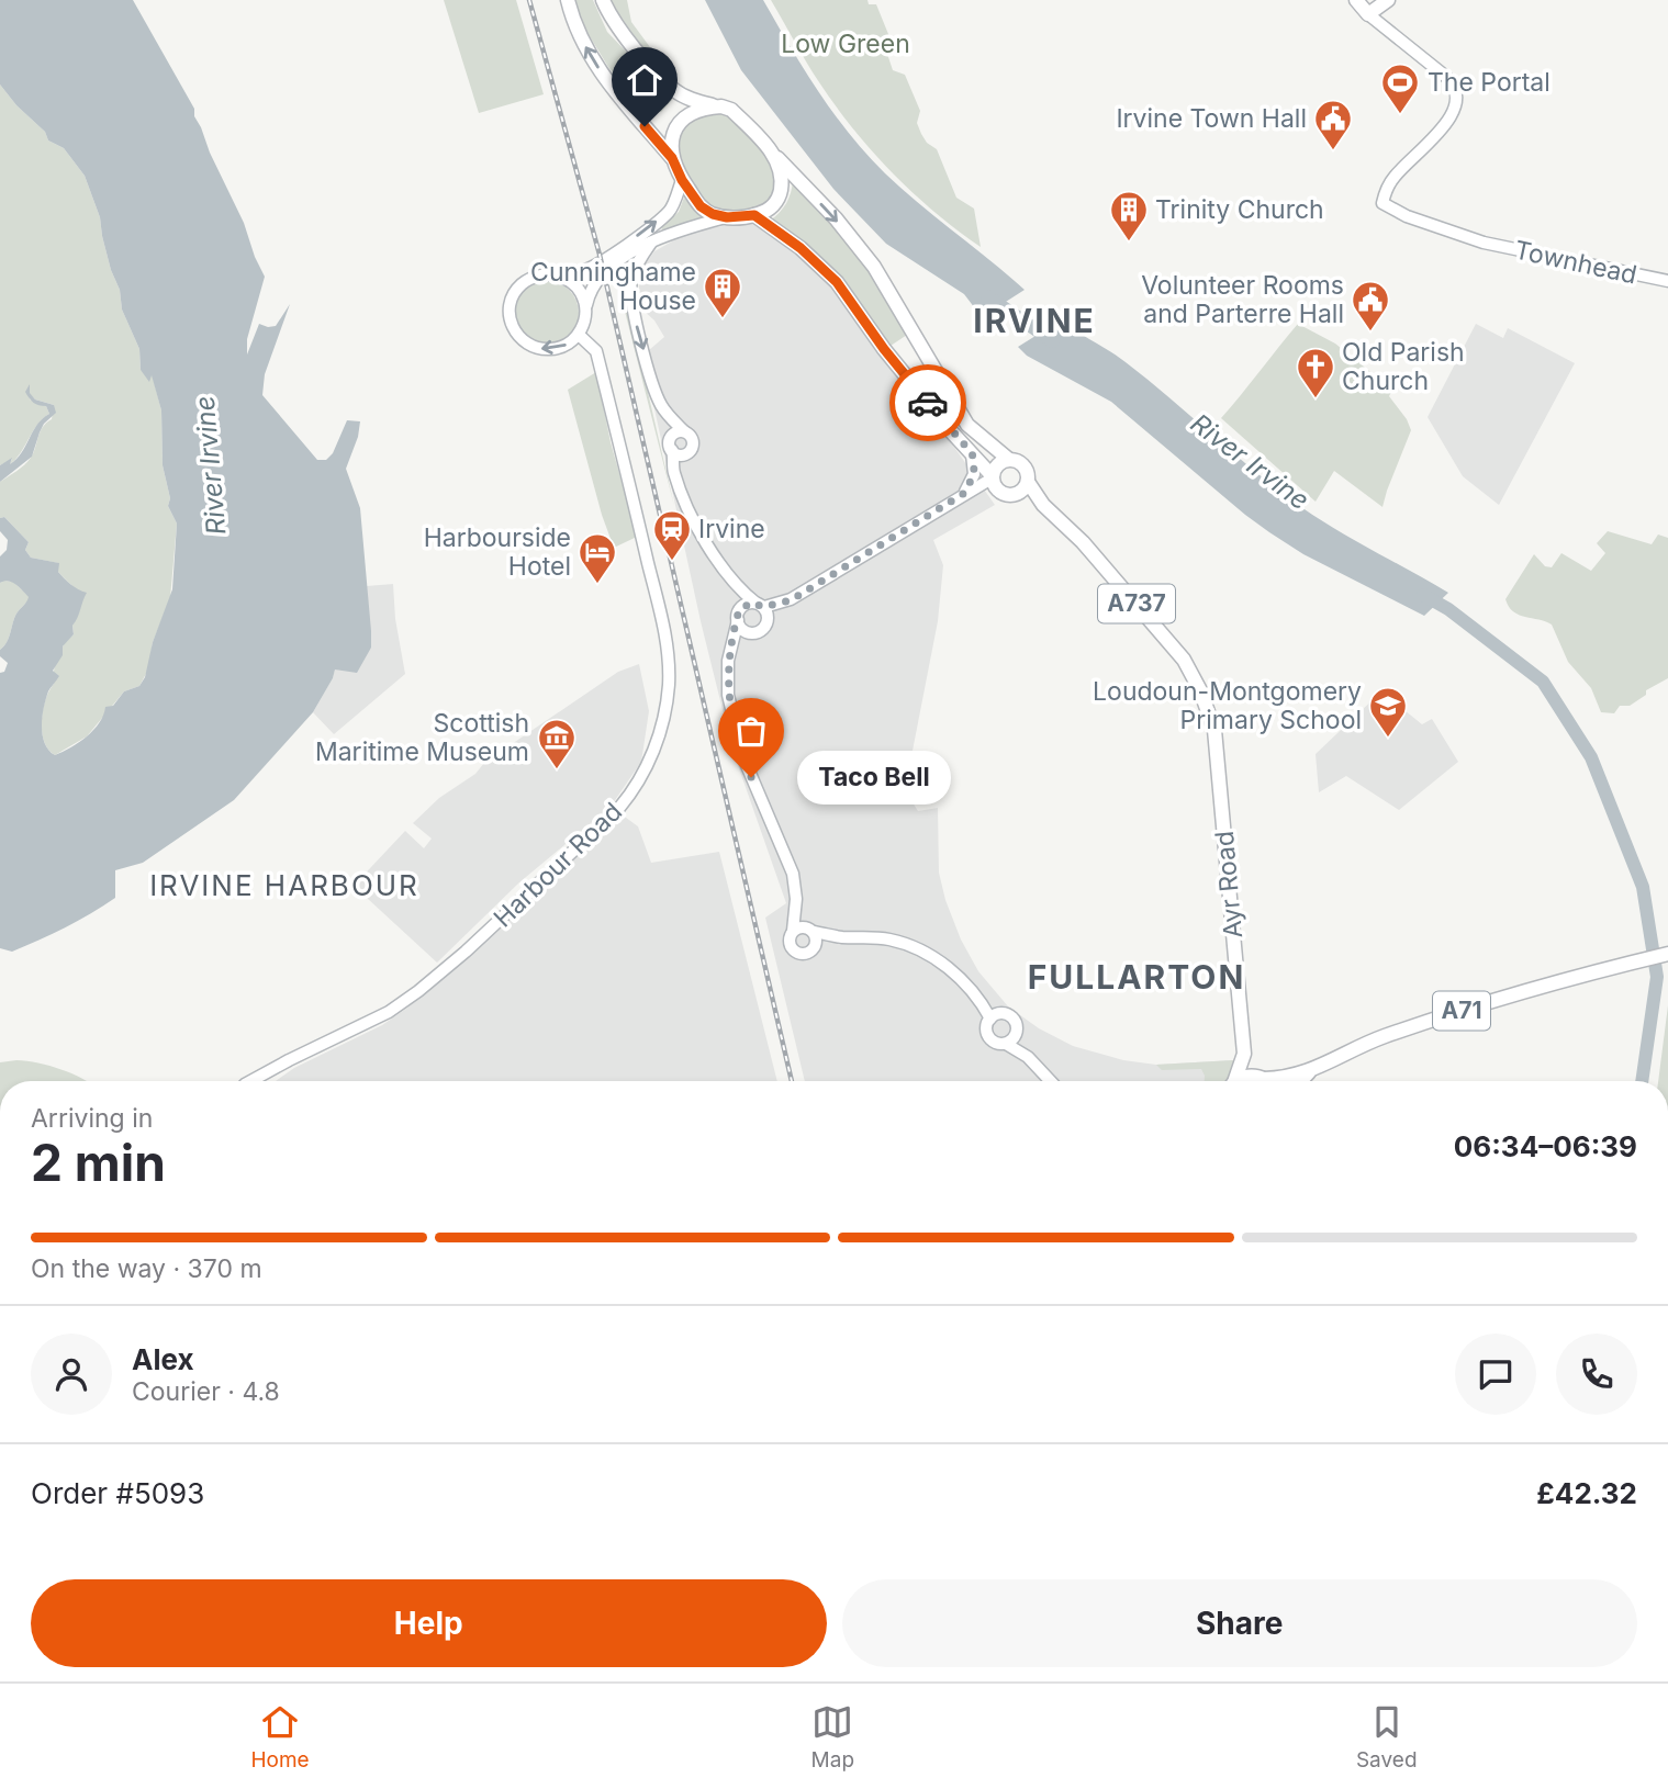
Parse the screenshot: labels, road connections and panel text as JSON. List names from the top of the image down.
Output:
{
  "streets": {
    "main road": ["A737", "Ayr Road", "A71"],
    "street": ["Townhead", "Harbour Road"]
  },
  "crossings": [
    ["A737", "Ayr Road"],
    ["A737", "A71"]
  ],
  "districts": ["IRVINE", "IRVINE HARBOUR", "FULLARTON"],
  "water": ["River Irvine"],
  "parks": ["Low Green"],
  "places": {
    "sports": ["The Portal"],
    "public building": ["Irvine Town Hall", "Volunteer Rooms and Parterre Hall"],
    "building": ["Trinity Church", "Cunninghame House"],
    "church": ["Old Parish Church"],
    "station": ["Irvine"],
    "hotel": ["Harbourside Hotel"],
    "school or university": ["Loudoun-Montgomery Primary School"],
    "museum": ["Scottish Maritime Museum"],
    "other": ["Taco Bell"]
  },
  "page": {
    "bubble": "Taco Bell",
    "heading": ["2 min", "Arriving in", "06:34–06:39"],
    "panel": [
      "Alex",
      "Courier · 4.8",
      "Order #5093",
      "£42.32"
    ],
    "bar": "On the way · 370 m",
    "buttons": ["Help", "Share"],
    "tabs": ["Home", "Map", "Saved"]
  }
}
